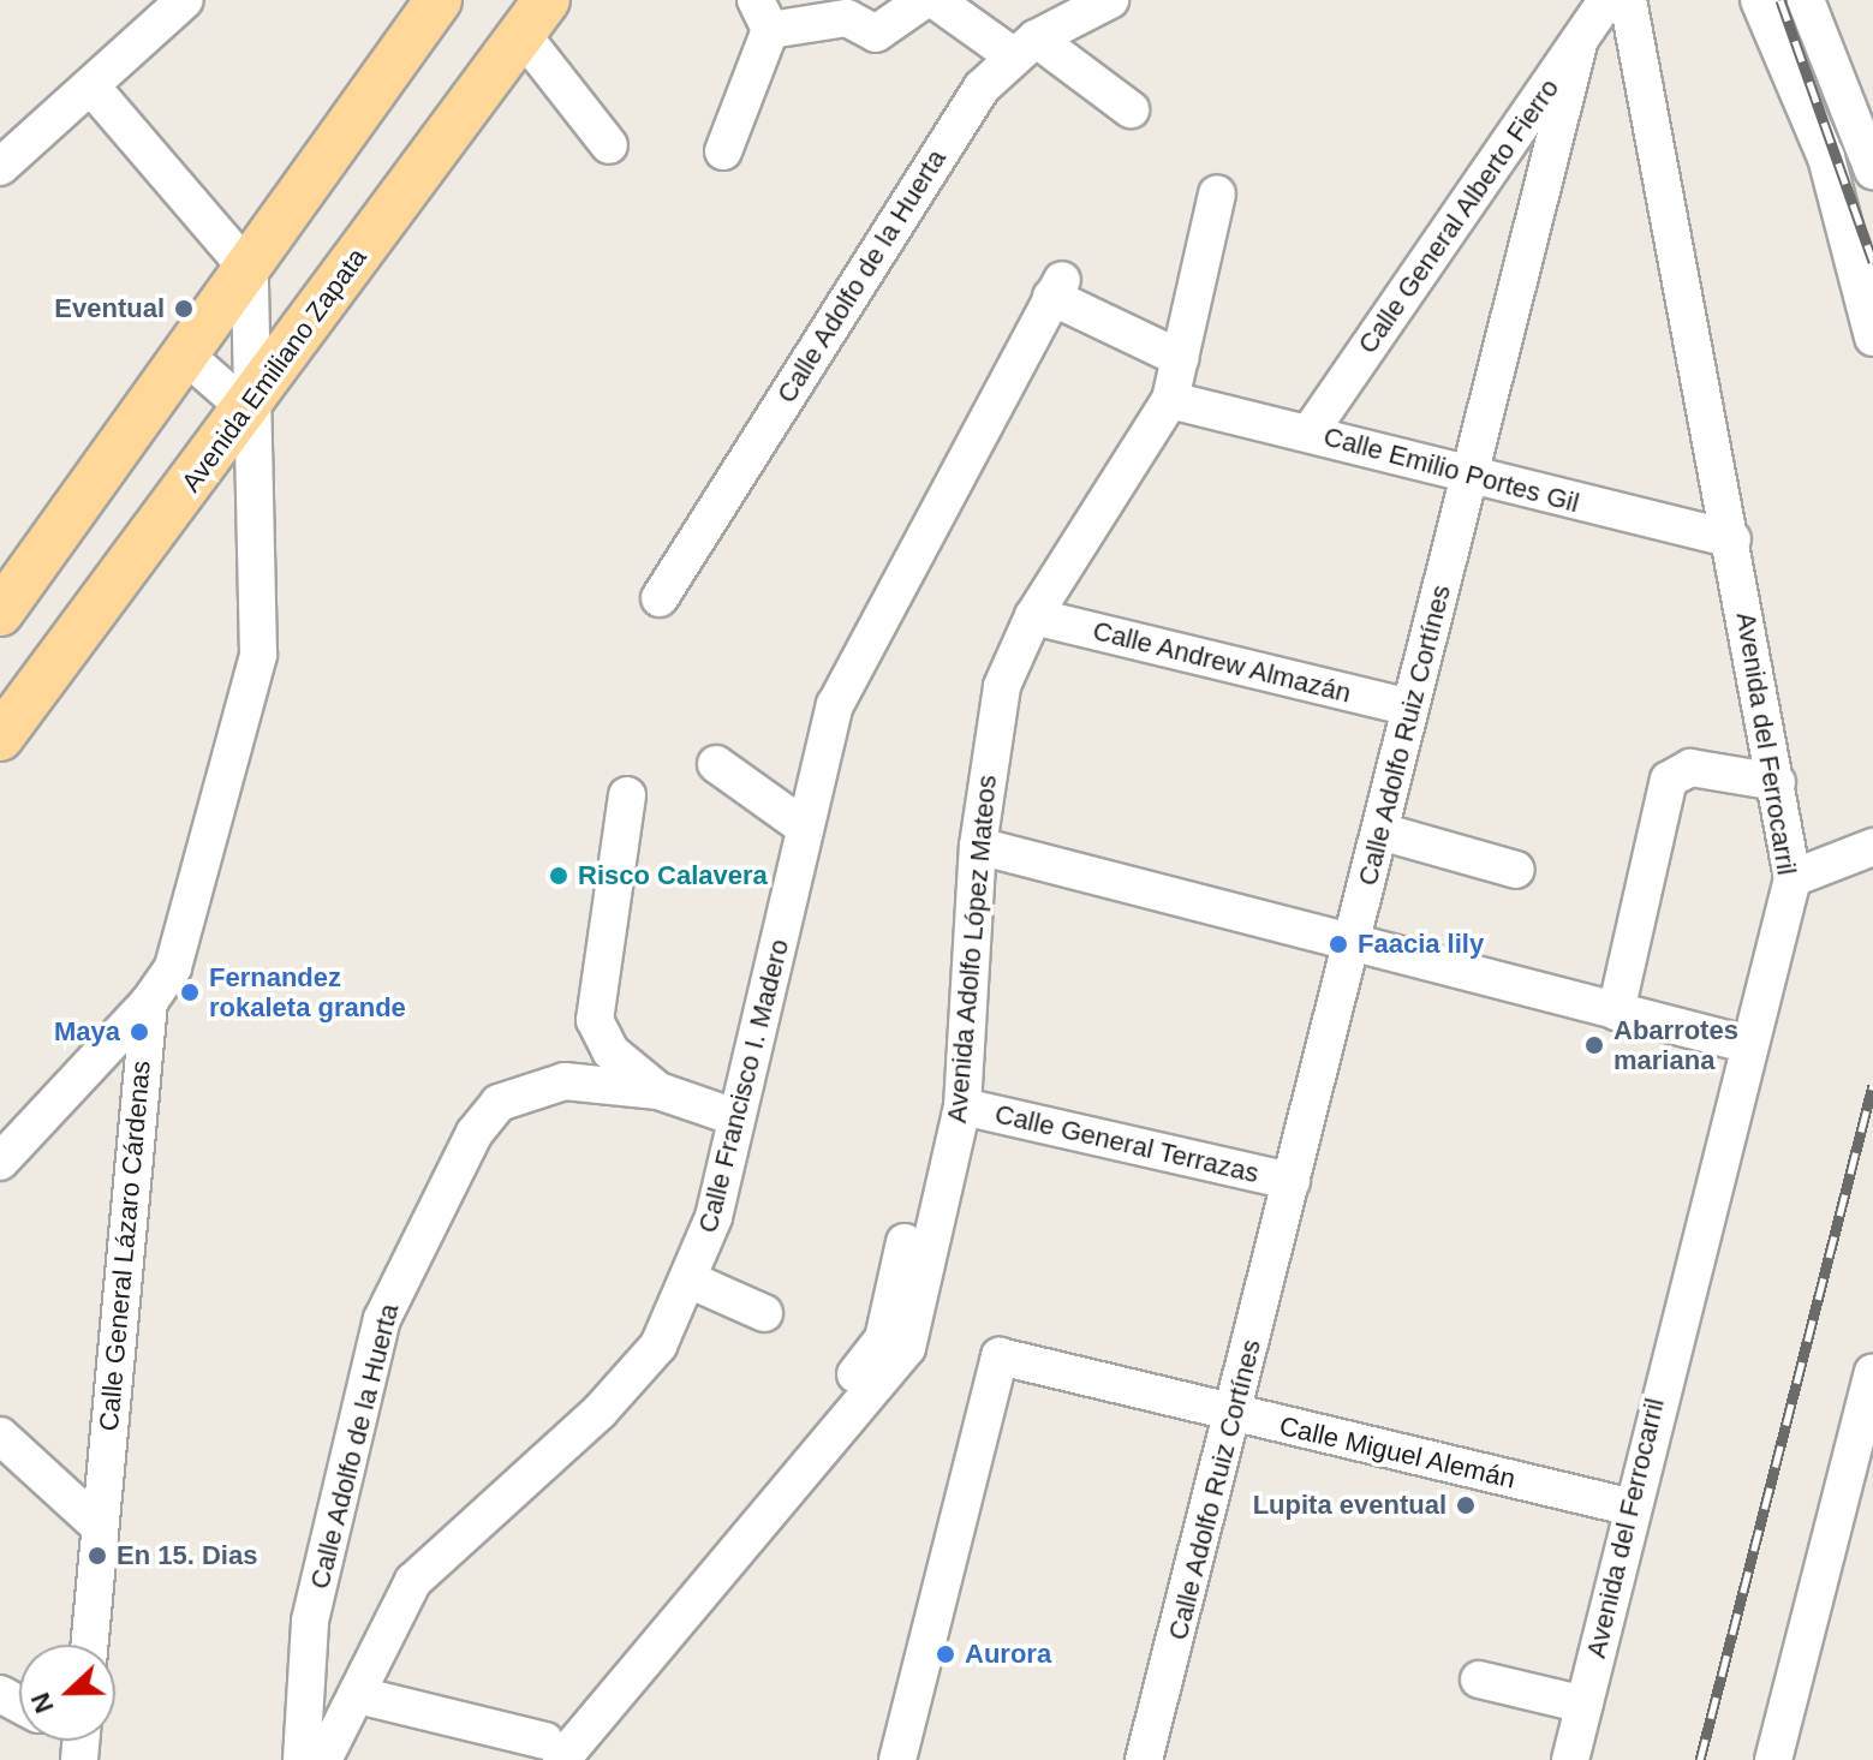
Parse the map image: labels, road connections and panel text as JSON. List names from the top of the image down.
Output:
{
  "streets": {
    "main road": ["Avenida Emiliano Zapata"],
    "street": [
      "Calle General Alberto Fierro",
      "Calle Adolfo de la Huerta",
      "Calle Emilio Portes Gil",
      "Calle Andrew Almazán",
      "Calle Adolfo Ruiz Cortínes",
      "Avenida del Ferrocarril",
      "Avenida Adolfo López Mateos",
      "Calle Francisco I. Madero",
      "Calle General Terrazas",
      "Calle General Lázaro Cárdenas",
      "Calle Miguel Alemán"
    ]
  },
  "crossings": [
    ["Calle General Alberto Fierro", "Calle Emilio Portes Gil"],
    ["Calle General Alberto Fierro", "Calle Adolfo Ruiz Cortínes"],
    ["Avenida Emiliano Zapata", "Calle General Lázaro Cárdenas"],
    ["Calle Emilio Portes Gil", "Calle Adolfo Ruiz Cortínes"],
    ["Calle Emilio Portes Gil", "Avenida del Ferrocarril"],
    ["Calle Emilio Portes Gil", "Avenida Adolfo López Mateos"],
    ["Calle Andrew Almazán", "Calle Adolfo Ruiz Cortínes"],
    ["Calle Andrew Almazán", "Avenida Adolfo López Mateos"],
    ["Calle Adolfo Ruiz Cortínes", "Calle General Terrazas"],
    ["Calle Adolfo Ruiz Cortínes", "Calle Miguel Alemán"],
    ["Avenida del Ferrocarril", "Calle Miguel Alemán"],
    ["Avenida Adolfo López Mateos", "Calle Francisco I. Madero"],
    ["Avenida Adolfo López Mateos", "Calle General Terrazas"]
  ],
  "places": [
    "Eventual",
    "Risco Calavera",
    "Faacia lily",
    "Fernandez rokaleta grande",
    "Maya",
    "Abarrotes mariana",
    "Lupita eventual",
    "En 15. Dias",
    "Aurora"
  ],
  "north": "left"
}
